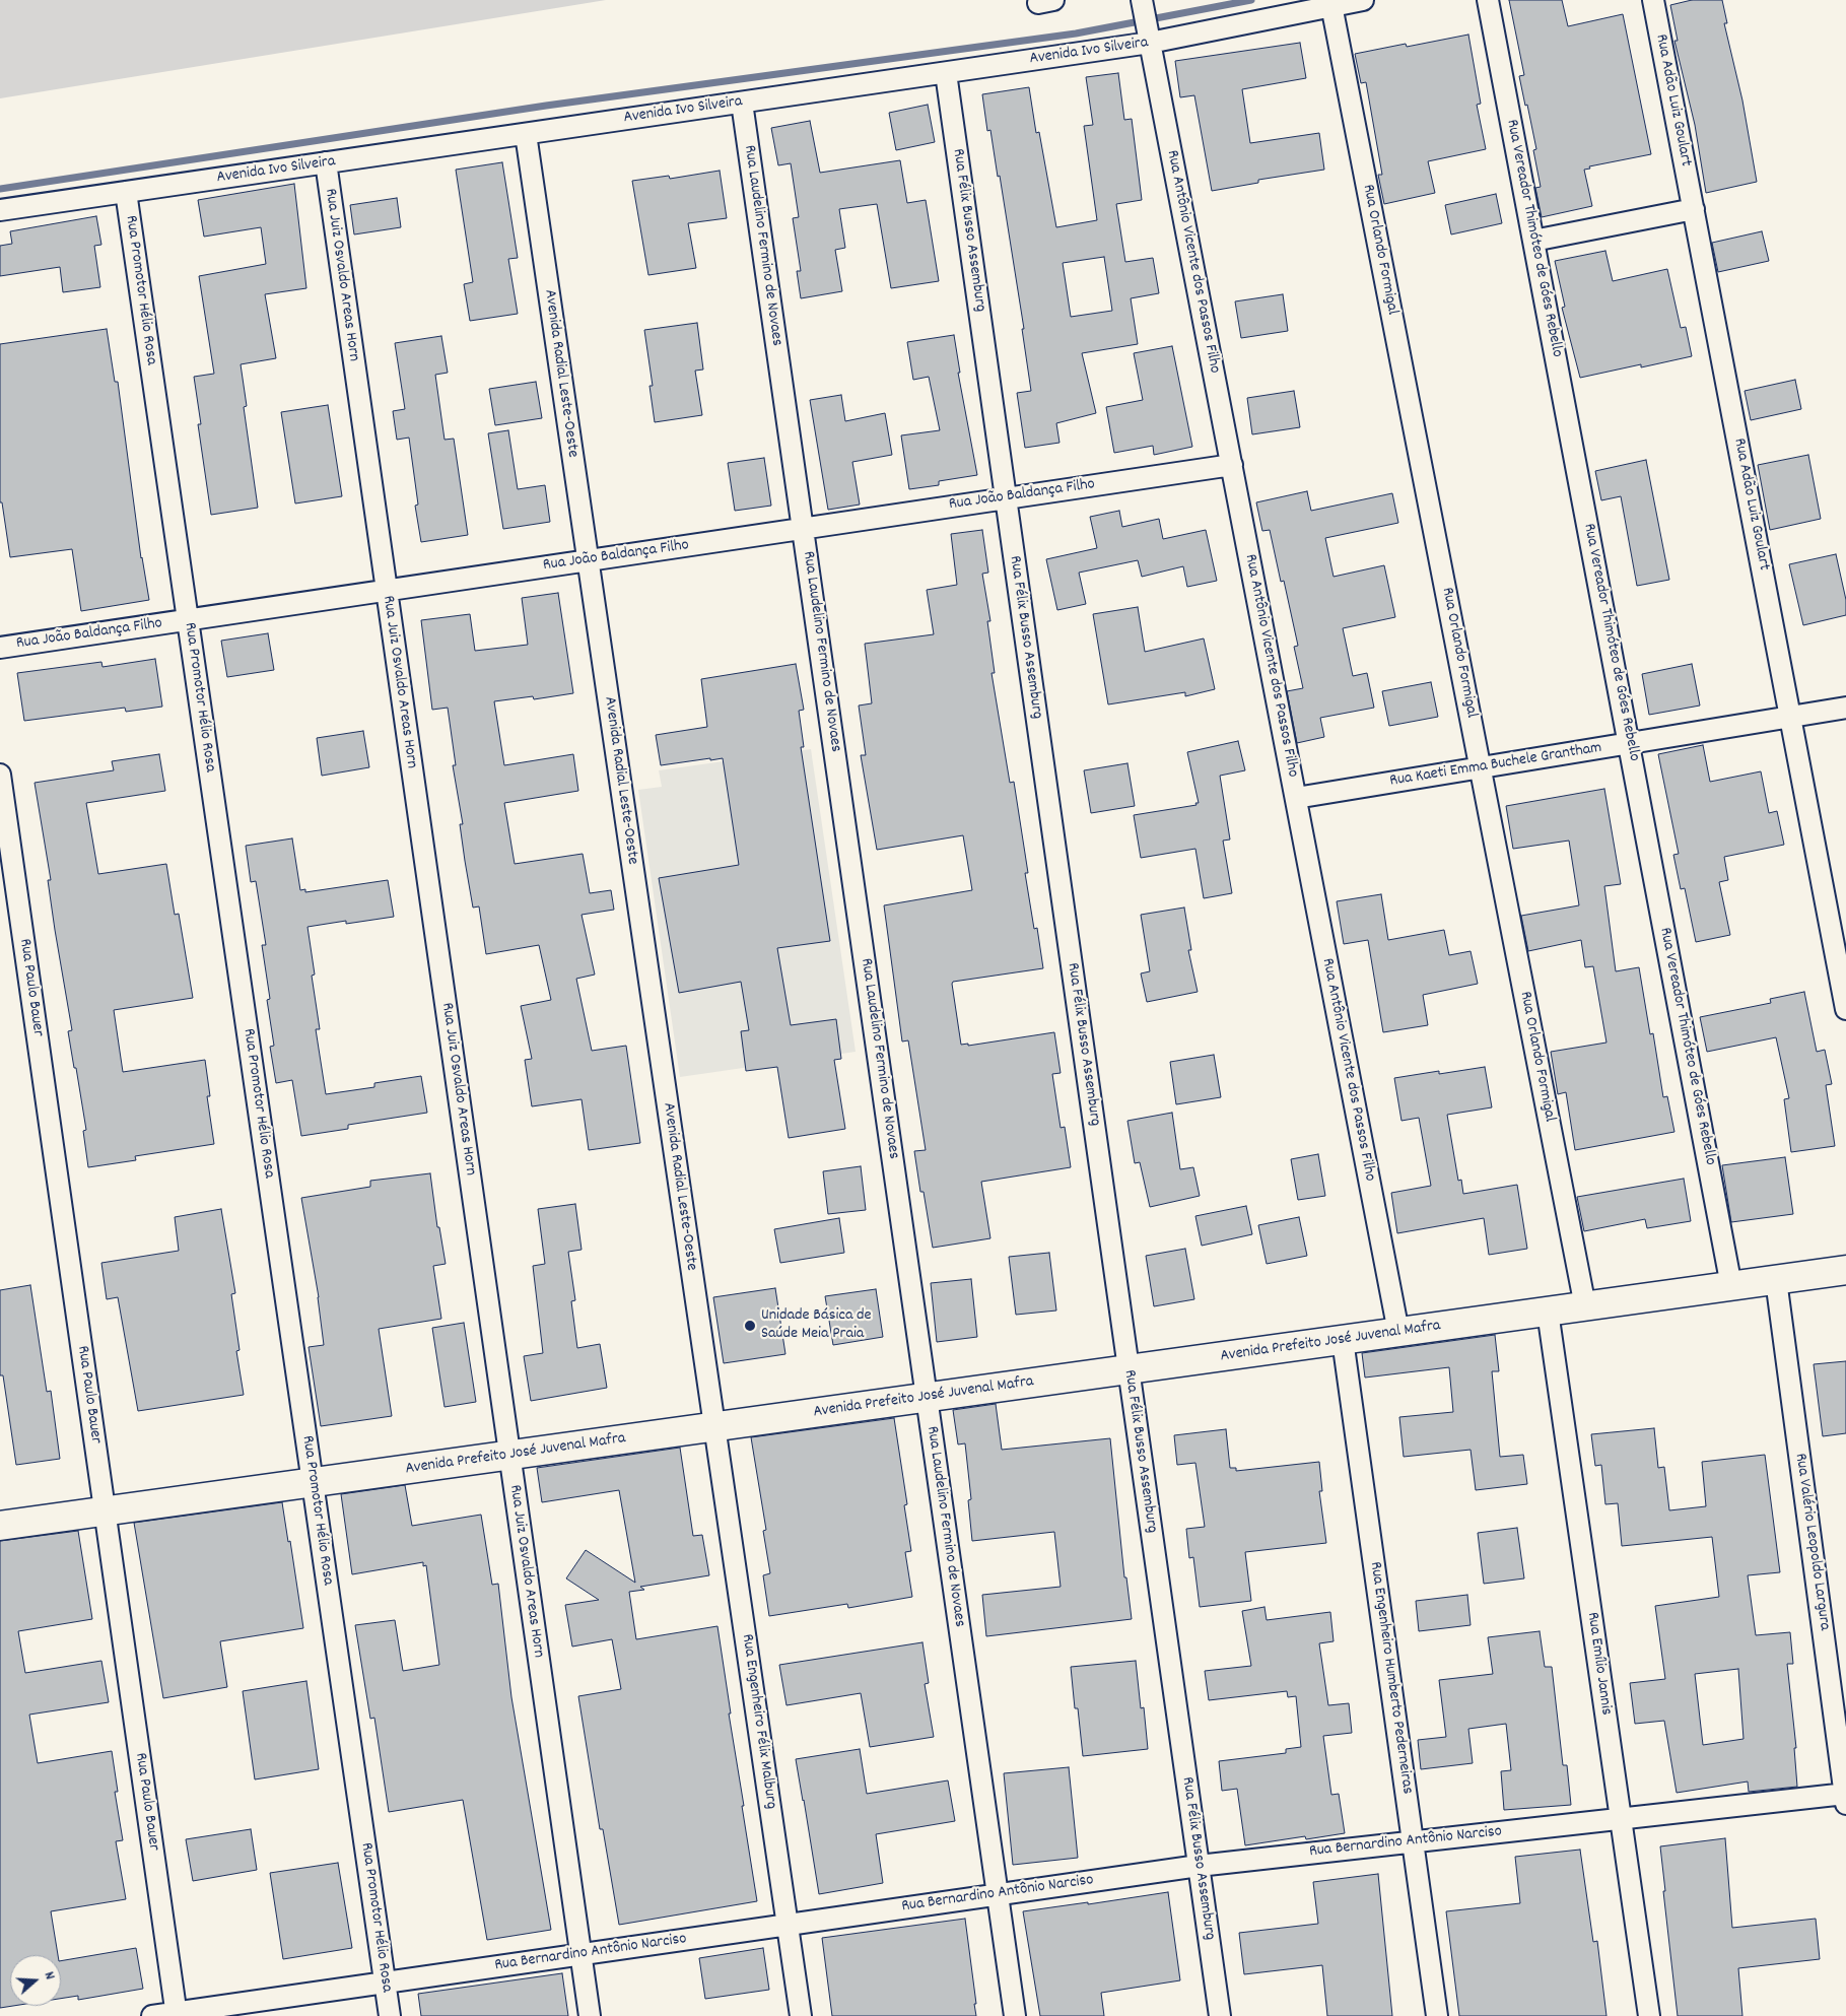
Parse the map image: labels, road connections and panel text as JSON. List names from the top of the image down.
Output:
{
  "streets": {
    "main road": ["Avenida Prefeito José Juvenal Mafra"],
    "street": [
      "Avenida Ivo Silveira",
      "Rua Adão Luiz Goulart",
      "Rua Félix Busso Assemburg",
      "Rua Vereador Thimóteo de Góes Rebello",
      "Rua Laudelino Fermino de Novaes",
      "Rua Orlando Formigal",
      "Rua Antônio Vicente dos Passos Filho",
      "Rua Juiz Osvaldo Areas Horn",
      "Rua Promotor Hélio Rosa",
      "Avenida Radial Leste-Oeste",
      "Rua João Baldança Filho",
      "Rua Kaeti Emma Buchele Grantham",
      "Rua Paulo Bauer",
      "Rua Valério Leopoldo Largura",
      "Rua Emílio Jannis",
      "Rua Engenheiro Humberto Pederneiras",
      "Rua Engenheiro Félix Malburg",
      "Rua Bernardino Antônio Narciso"
    ]
  },
  "crossings": [
    ["Avenida Ivo Silveira", "Rua Félix Busso Assemburg"],
    ["Avenida Ivo Silveira", "Rua Laudelino Fermino de Novaes"],
    ["Avenida Ivo Silveira", "Rua Orlando Formigal"],
    ["Avenida Ivo Silveira", "Rua Antônio Vicente dos Passos Filho"],
    ["Avenida Ivo Silveira", "Rua Juiz Osvaldo Areas Horn"],
    ["Avenida Ivo Silveira", "Rua Promotor Hélio Rosa"],
    ["Avenida Ivo Silveira", "Avenida Radial Leste-Oeste"],
    ["Rua Adão Luiz Goulart", "Rua Kaeti Emma Buchele Grantham"],
    ["Rua Félix Busso Assemburg", "Rua João Baldança Filho"],
    ["Rua Félix Busso Assemburg", "Avenida Prefeito José Juvenal Mafra"],
    ["Rua Félix Busso Assemburg", "Rua Bernardino Antônio Narciso"],
    ["Rua Vereador Thimóteo de Góes Rebello", "Rua Kaeti Emma Buchele Grantham"],
    ["Rua Vereador Thimóteo de Góes Rebello", "Avenida Prefeito José Juvenal Mafra"],
    ["Rua Laudelino Fermino de Novaes", "Rua João Baldança Filho"],
    ["Rua Laudelino Fermino de Novaes", "Avenida Prefeito José Juvenal Mafra"],
    ["Rua Laudelino Fermino de Novaes", "Rua Bernardino Antônio Narciso"],
    ["Rua Orlando Formigal", "Rua Kaeti Emma Buchele Grantham"],
    ["Rua Orlando Formigal", "Avenida Prefeito José Juvenal Mafra"],
    ["Rua Antônio Vicente dos Passos Filho", "Rua João Baldança Filho"],
    ["Rua Antônio Vicente dos Passos Filho", "Rua Kaeti Emma Buchele Grantham"],
    ["Rua Antônio Vicente dos Passos Filho", "Avenida Prefeito José Juvenal Mafra"],
    ["Rua Juiz Osvaldo Areas Horn", "Rua João Baldança Filho"],
    ["Rua Juiz Osvaldo Areas Horn", "Avenida Prefeito José Juvenal Mafra"],
    ["Rua Juiz Osvaldo Areas Horn", "Rua Bernardino Antônio Narciso"],
    ["Rua Promotor Hélio Rosa", "Rua João Baldança Filho"],
    ["Rua Promotor Hélio Rosa", "Avenida Prefeito José Juvenal Mafra"],
    ["Rua Promotor Hélio Rosa", "Rua Bernardino Antônio Narciso"],
    ["Avenida Radial Leste-Oeste", "Rua João Baldança Filho"],
    ["Avenida Radial Leste-Oeste", "Avenida Prefeito José Juvenal Mafra"],
    ["Avenida Radial Leste-Oeste", "Rua Engenheiro Félix Malburg"],
    ["Rua Paulo Bauer", "Avenida Prefeito José Juvenal Mafra"],
    ["Rua Paulo Bauer", "Rua Bernardino Antônio Narciso"],
    ["Avenida Prefeito José Juvenal Mafra", "Rua Valério Leopoldo Largura"],
    ["Avenida Prefeito José Juvenal Mafra", "Rua Emílio Jannis"],
    ["Avenida Prefeito José Juvenal Mafra", "Rua Engenheiro Humberto Pederneiras"],
    ["Avenida Prefeito José Juvenal Mafra", "Rua Engenheiro Félix Malburg"],
    ["Rua Valério Leopoldo Largura", "Rua Bernardino Antônio Narciso"],
    ["Rua Emílio Jannis", "Rua Bernardino Antônio Narciso"],
    ["Rua Engenheiro Humberto Pederneiras", "Rua Bernardino Antônio Narciso"],
    ["Rua Engenheiro Félix Malburg", "Rua Bernardino Antônio Narciso"]
  ],
  "places": ["Unidade Básica de Saúde Meia Praia"],
  "north": "right"
}
